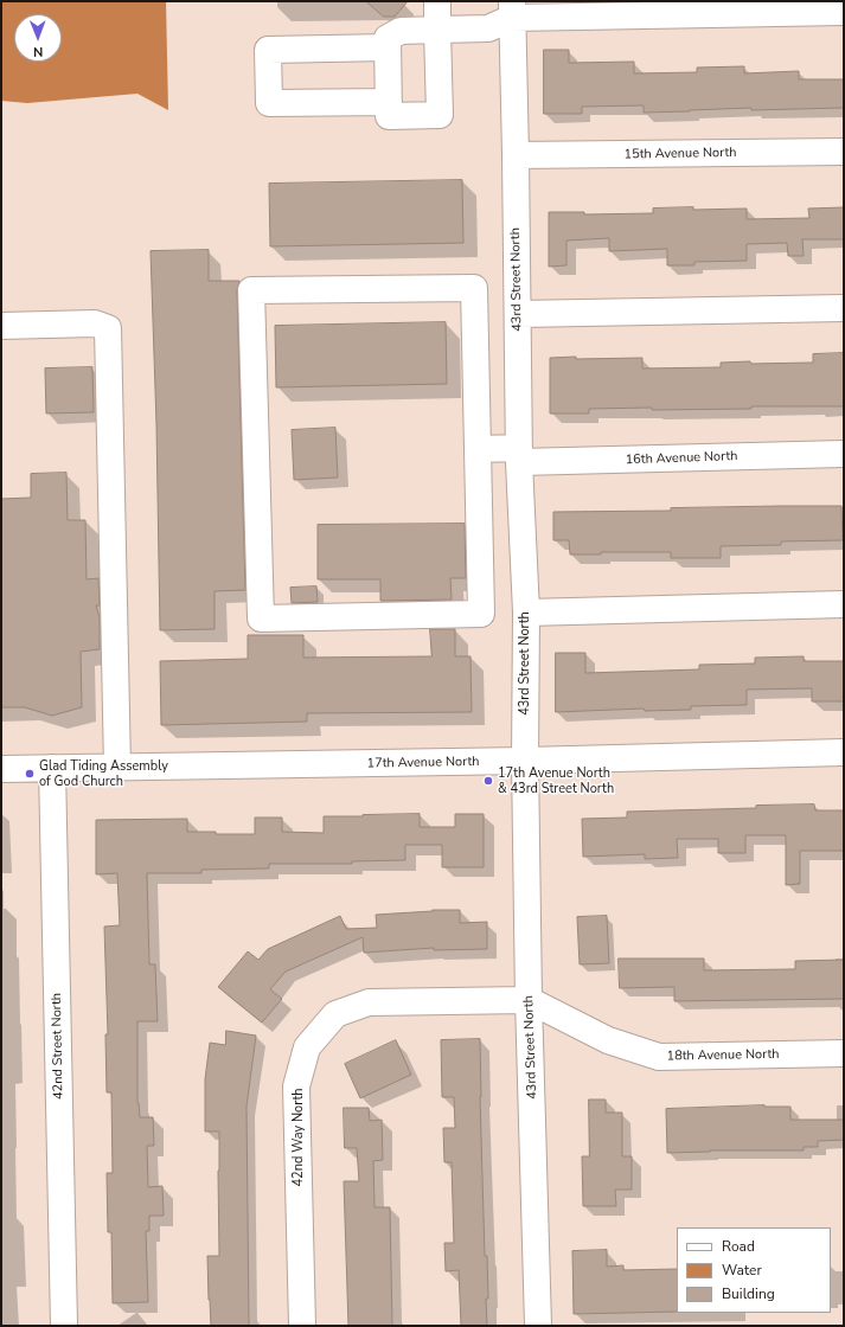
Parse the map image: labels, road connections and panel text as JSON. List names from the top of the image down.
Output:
{
  "streets": {
    "street": [
      "15th Avenue North",
      "43rd Street North",
      "16th Avenue North",
      "17th Avenue North",
      "42nd Street North",
      "18th Avenue North",
      "42nd Way North"
    ]
  },
  "crossings": [
    ["15th Avenue North", "43rd Street North"],
    ["43rd Street North", "16th Avenue North"],
    ["43rd Street North", "17th Avenue North"],
    ["43rd Street North", "18th Avenue North"],
    ["43rd Street North", "42nd Way North"],
    ["17th Avenue North", "42nd Street North"],
    ["18th Avenue North", "42nd Way North"]
  ],
  "places": ["Glad Tiding Assembly of God Church", "17th Avenue North & 43rd Street North"],
  "legend": ["Road", "Water", "Building"],
  "north": "bottom"
}
